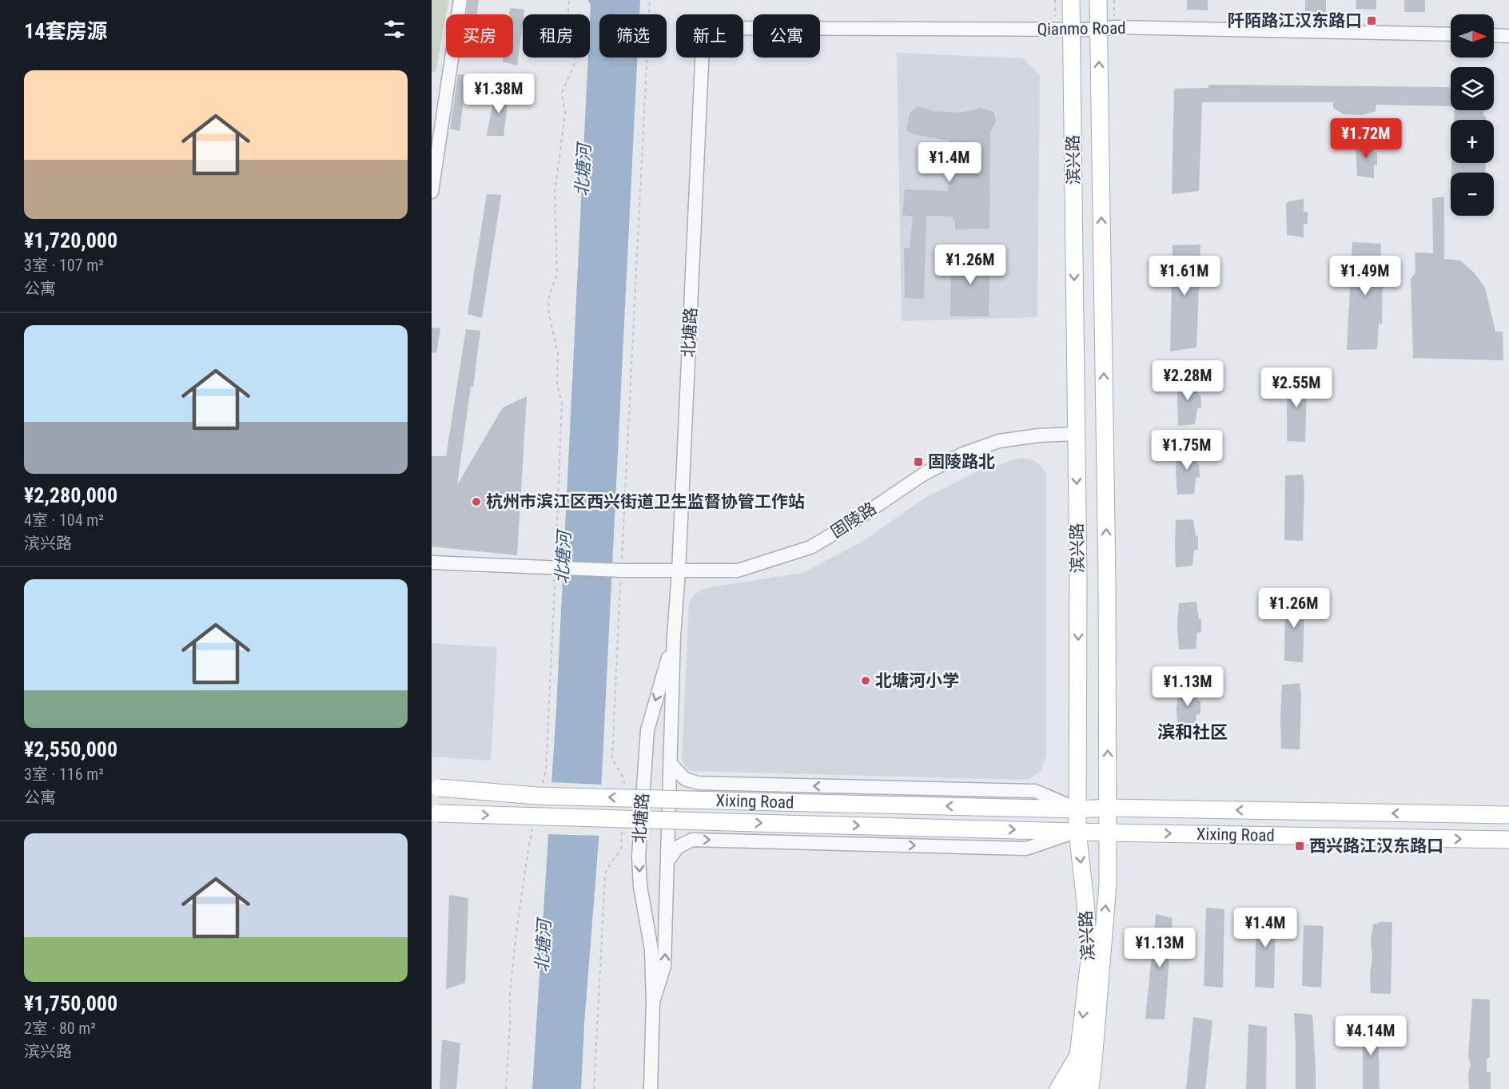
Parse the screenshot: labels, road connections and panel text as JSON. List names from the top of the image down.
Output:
{
  "streets": {
    "main road": ["滨兴路", "Xixing Road"],
    "street": ["Qianmo Road", "北塘路", "固陵路"]
  },
  "crossings": [
    ["Qianmo Road", "滨兴路"],
    ["滨兴路", "固陵路"],
    ["滨兴路", "Xixing Road"],
    ["北塘路", "固陵路"],
    ["北塘路", "Xixing Road"]
  ],
  "districts": ["滨和社区"],
  "water": ["北塘河"],
  "places": {
    "transit": ["阡陌路江汉东路口", "固陵路北", "西兴路江汉东路口"],
    "other": ["杭州市滨江区西兴街道卫生监督协管工作站", "北塘河小学"]
  },
  "north": "right",
  "page": {
    "heading": "14套房源",
    "map_buttons": ["+", "−"],
    "chip": [
      "买房",
      "租房",
      "筛选",
      "新上",
      "公寓"
    ],
    "list": [
      {
        "name": "¥1,720,000",
        "note": "3室 · 107 m² · 公寓"
      },
      {
        "name": "¥2,280,000",
        "note": "4室 · 104 m² · 滨兴路"
      },
      {
        "name": "¥2,550,000",
        "note": "3室 · 116 m² · 公寓"
      },
      {
        "name": "¥1,750,000",
        "note": "2室 · 80 m² · 滨兴路"
      }
    ],
    "price": [
      "¥1.38M",
      "¥1.72M",
      "¥1.4M",
      "¥1.26M",
      "¥1.61M",
      "¥1.49M",
      "¥2.28M",
      "¥2.55M",
      "¥1.75M",
      "¥1.26M",
      "¥1.13M",
      "¥1.4M",
      "¥1.13M",
      "¥4.14M"
    ]
  }
}
